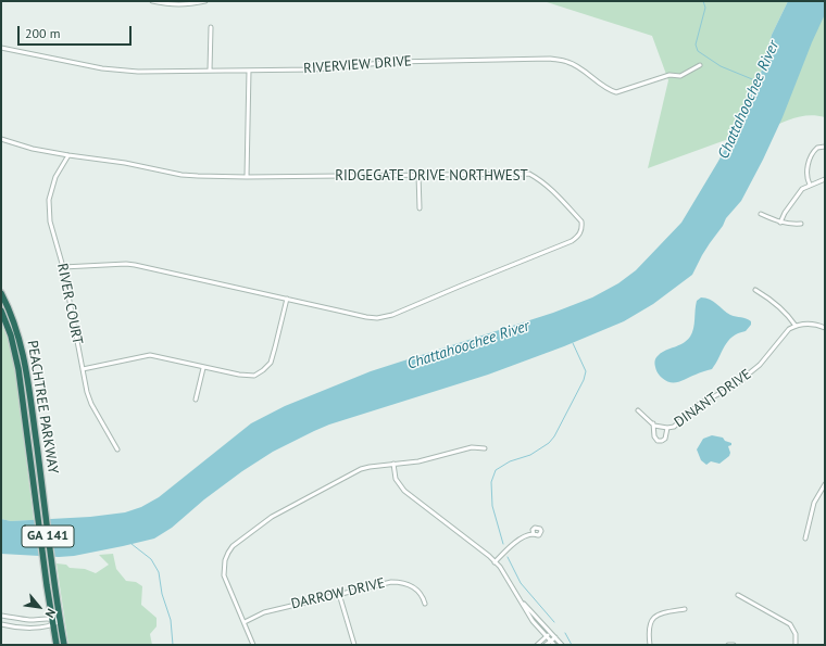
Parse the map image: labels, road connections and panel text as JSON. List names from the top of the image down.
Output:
{
  "streets": {
    "highway": ["PEACHTREE PARKWAY", "GA 141"],
    "street": [
      "RIVERVIEW DRIVE",
      "RIDGEGATE DRIVE NORTHWEST",
      "RIVER COURT",
      "DINANT DRIVE",
      "DARROW DRIVE"
    ]
  },
  "crossings": [
    ["RIDGEGATE DRIVE NORTHWEST", "RIVER COURT"],
    ["PEACHTREE PARKWAY", "GA 141"]
  ],
  "water": ["Chattahoochee River"],
  "scale_bar": "200 m",
  "north": "bottom right"
}
